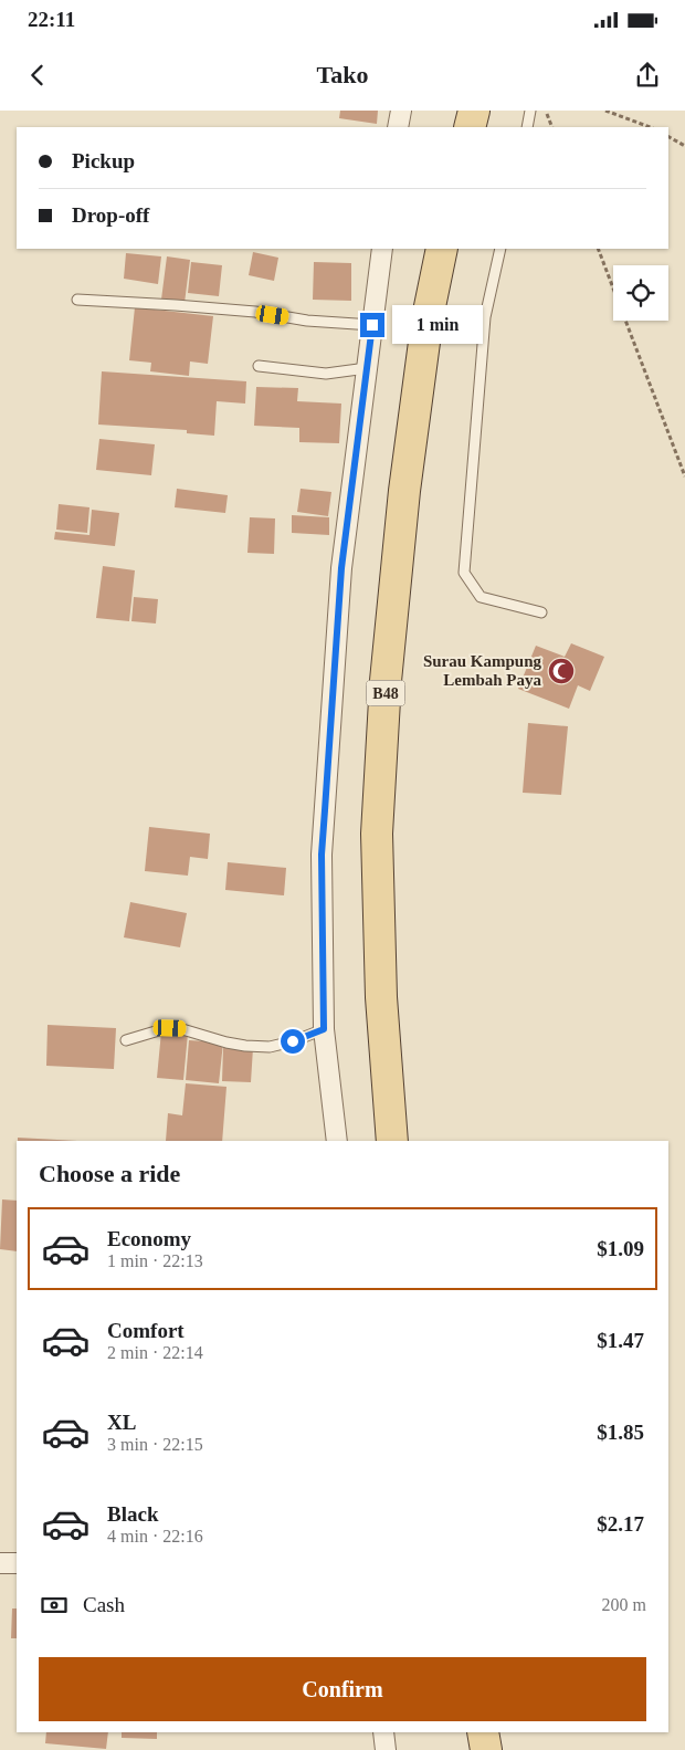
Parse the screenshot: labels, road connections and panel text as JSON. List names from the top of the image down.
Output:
{
  "streets": {
    "main road": ["B48"]
  },
  "places": {
    "mosque": ["Surau Kampung Lembah Paya"]
  },
  "page": {
    "status": "22:11",
    "header": "Tako",
    "banner": ["Pickup", "Drop-off"],
    "bubble": "1 min",
    "heading": "Choose a ride",
    "list": [
      {
        "name": "Economy",
        "note": "1 min · 22:13",
        "value": "$1.09"
      },
      {
        "name": "Comfort",
        "note": "2 min · 22:14",
        "value": "$1.47"
      },
      {
        "name": "XL",
        "note": "3 min · 22:15",
        "value": "$1.85"
      },
      {
        "name": "Black",
        "note": "4 min · 22:16",
        "value": "$2.17"
      }
    ],
    "pay": ["Cash", "200 m"],
    "buttons": "Confirm"
  }
}
